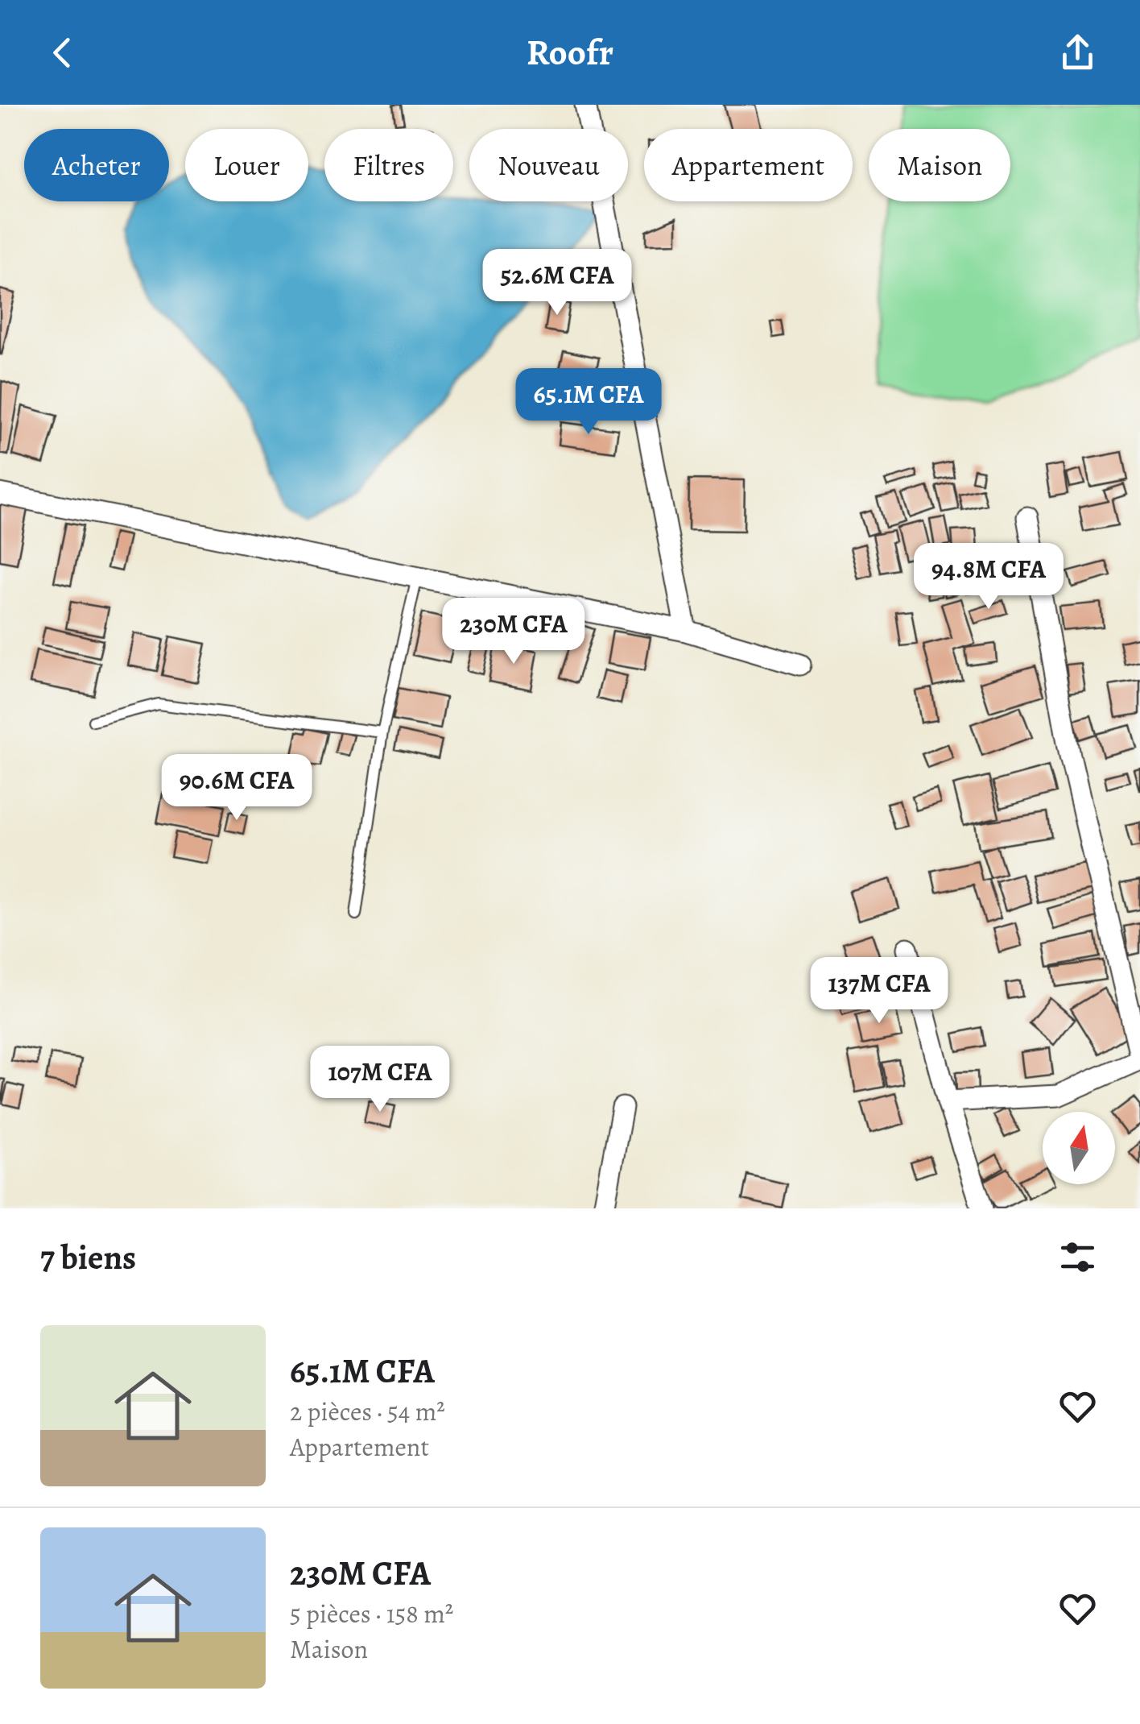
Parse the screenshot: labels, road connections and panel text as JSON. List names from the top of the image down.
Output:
{
  "north": "top",
  "page": {
    "header": "Roofr",
    "chip": [
      "Acheter",
      "Louer",
      "Filtres",
      "Nouveau",
      "Appartement",
      "Maison"
    ],
    "price": [
      "52.6M CFA",
      "65.1M CFA",
      "94.8M CFA",
      "230M CFA",
      "90.6M CFA",
      "137M CFA",
      "107M CFA"
    ],
    "heading": "7 biens",
    "list": [
      {
        "name": "65.1M CFA",
        "note": "2 pièces · 54 m² · Appartement"
      },
      {
        "name": "230M CFA",
        "note": "5 pièces · 158 m² · Maison"
      }
    ]
  }
}
